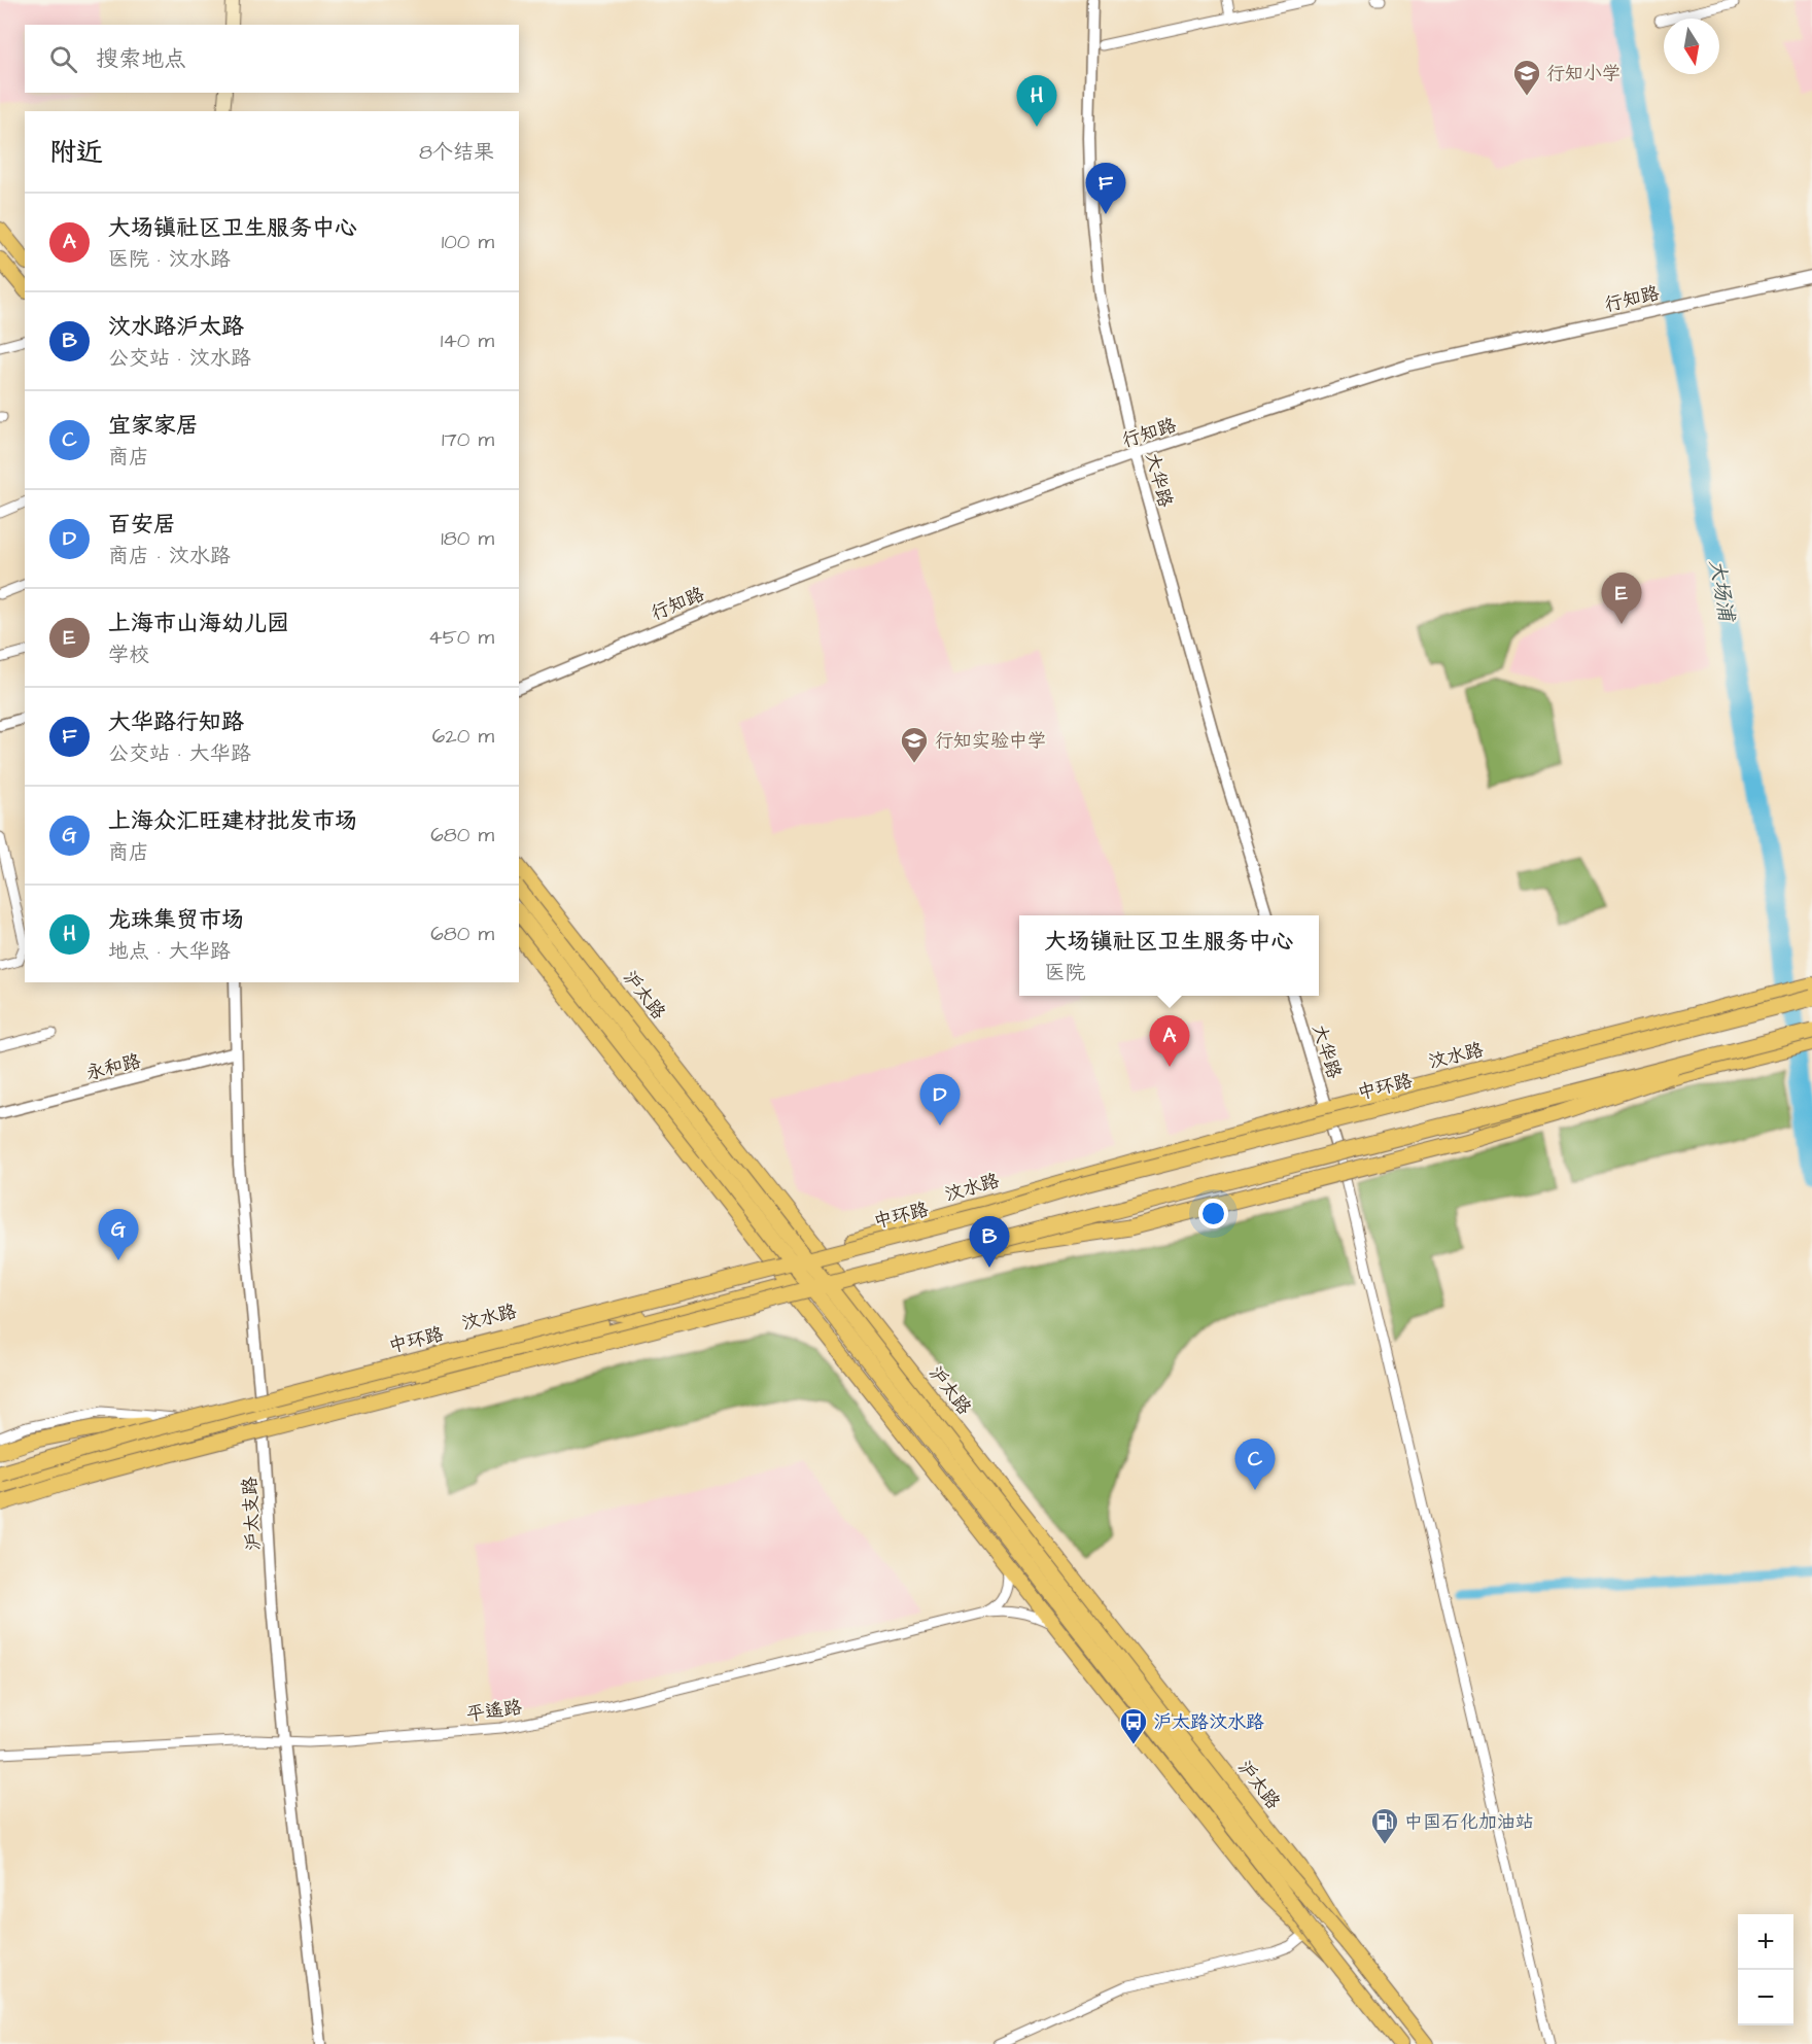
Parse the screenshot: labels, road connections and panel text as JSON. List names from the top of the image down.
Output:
{
  "streets": {
    "highway": ["中环路"],
    "main road": ["沪太路", "汶水路"],
    "street": [
      "行知路",
      "大华路",
      "永和路",
      "沪太支路",
      "平遥路"
    ]
  },
  "crossings": [
    ["行知路", "大华路"],
    ["大华路", "汶水路"],
    ["沪太路", "汶水路"],
    ["汶水路", "沪太支路"],
    ["永和路", "沪太支路"],
    ["沪太支路", "平遥路"]
  ],
  "water": ["大场浦"],
  "places": {
    "school or university": ["行知小学", "行知实验中学"],
    "bus stop": ["沪太路汶水路"],
    "fuel station": ["中国石化加油站"]
  },
  "north": "bottom",
  "page": {
    "search": "搜索地点",
    "pins": [
      "H",
      "F",
      "E",
      "A",
      "D",
      "G",
      "B",
      "C"
    ],
    "heading": ["附近", "8个结果"],
    "list": [
      {
        "mark": "A",
        "name": "大场镇社区卫生服务中心",
        "note": "医院 · 汶水路",
        "value": "100 m"
      },
      {
        "mark": "B",
        "name": "汶水路沪太路",
        "note": "公交站 · 汶水路",
        "value": "140 m"
      },
      {
        "mark": "C",
        "name": "宜家家居",
        "note": "商店",
        "value": "170 m"
      },
      {
        "mark": "D",
        "name": "百安居",
        "note": "商店 · 汶水路",
        "value": "180 m"
      },
      {
        "mark": "E",
        "name": "上海市山海幼儿园",
        "note": "学校",
        "value": "450 m"
      },
      {
        "mark": "F",
        "name": "大华路行知路",
        "note": "公交站 · 大华路",
        "value": "620 m"
      },
      {
        "mark": "G",
        "name": "上海众汇旺建材批发市场",
        "note": "商店",
        "value": "680 m"
      },
      {
        "mark": "H",
        "name": "龙珠集贸市场",
        "note": "地点 · 大华路",
        "value": "680 m"
      }
    ],
    "popup": ["大场镇社区卫生服务中心", "医院"],
    "map_buttons": ["+", "−"]
  }
}
